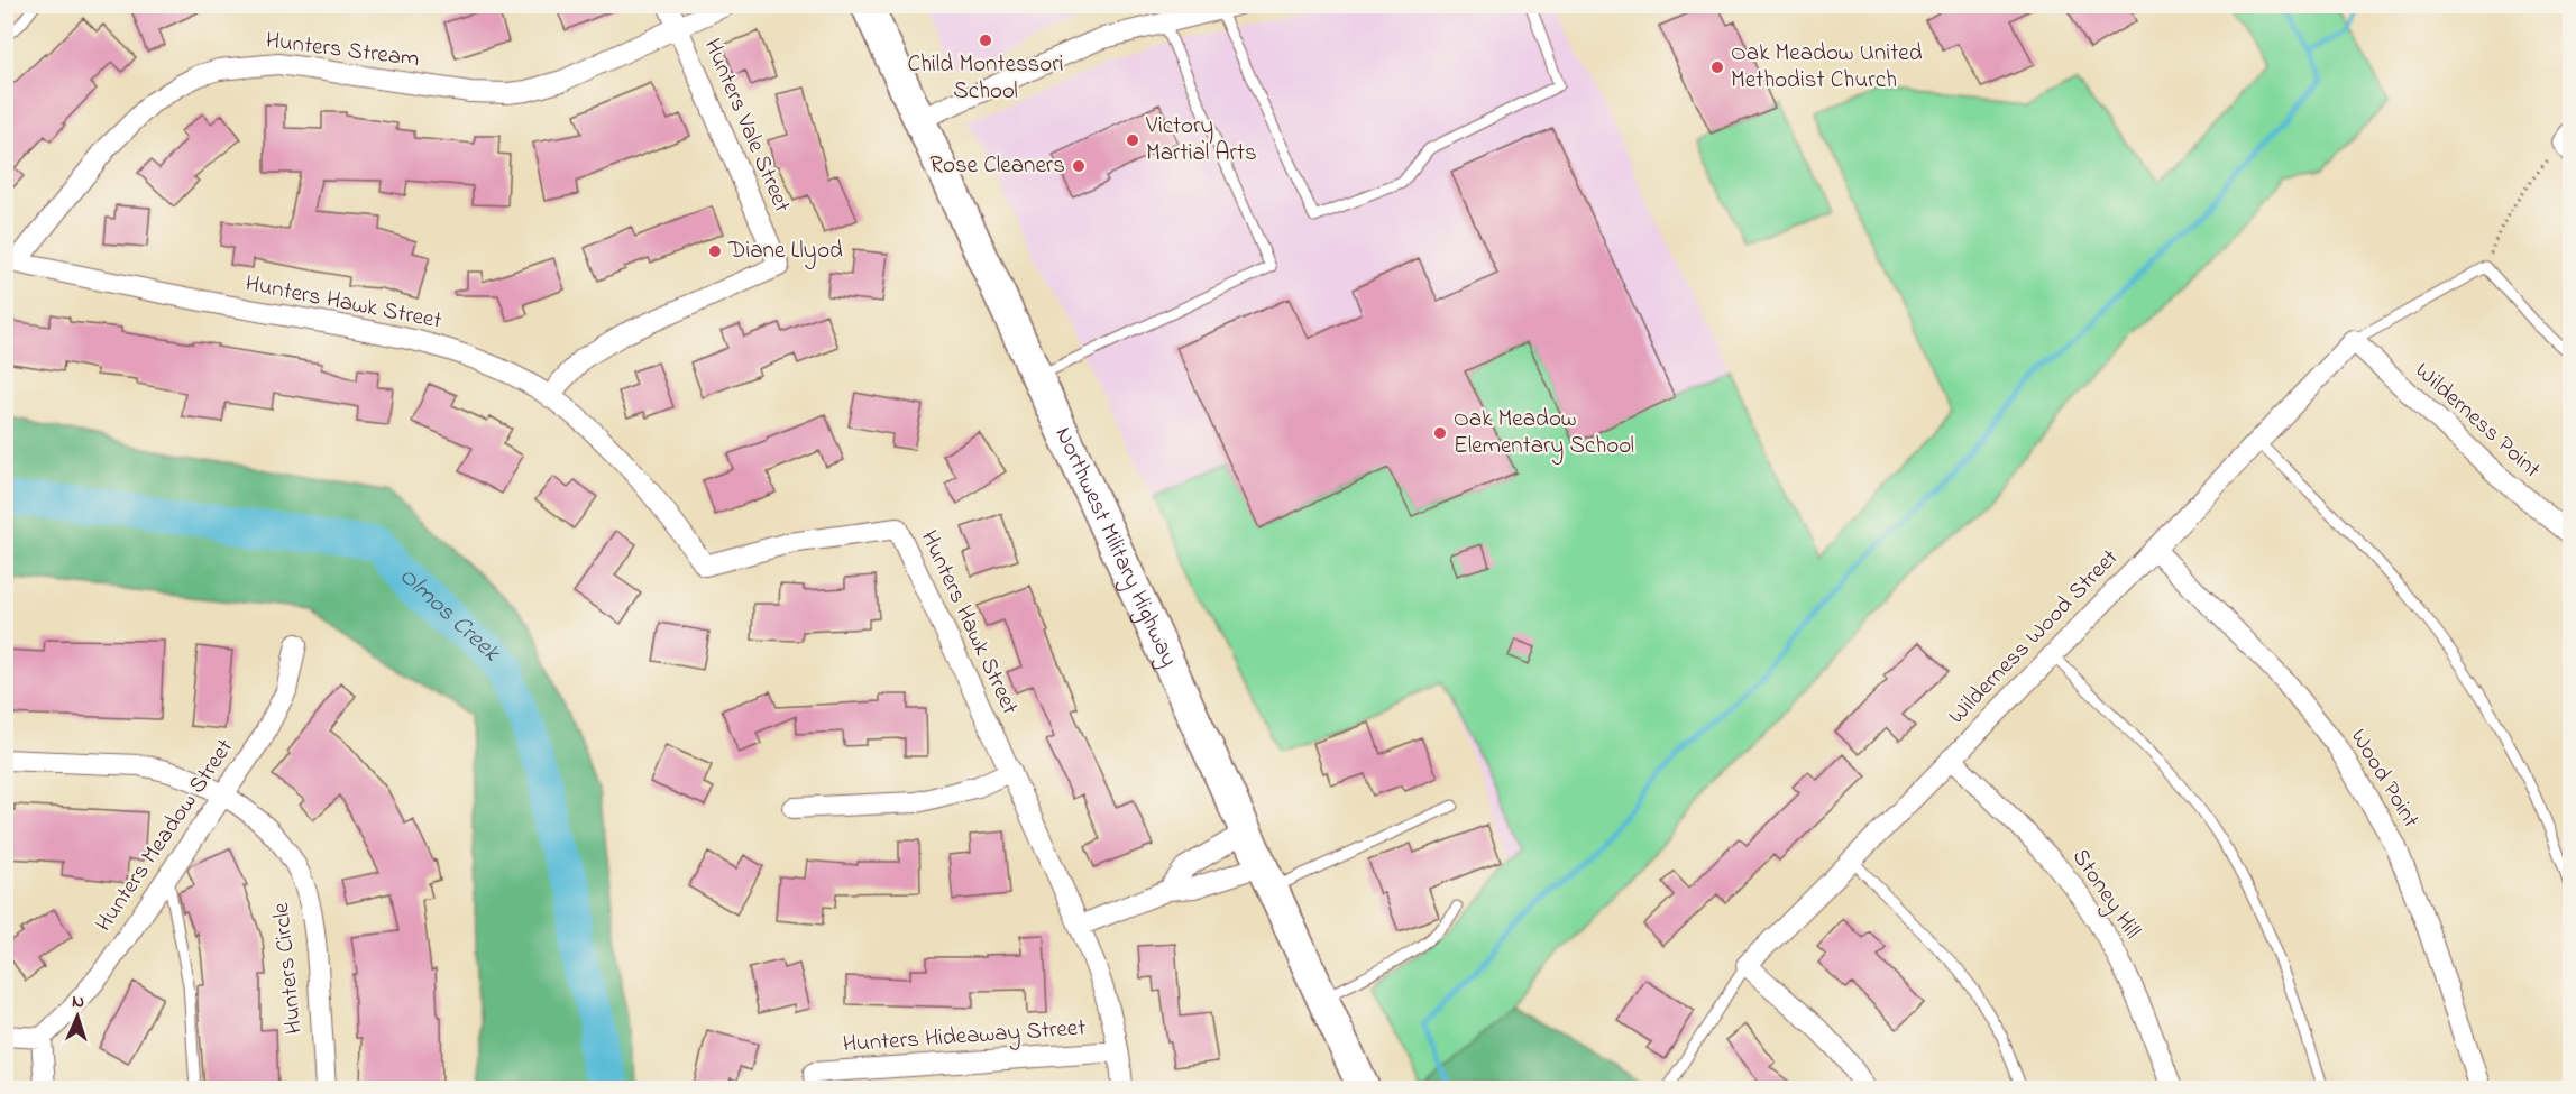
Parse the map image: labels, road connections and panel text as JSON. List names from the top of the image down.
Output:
{
  "streets": {
    "main road": ["Northwest Military Highway"],
    "street": [
      "Hunters Stream",
      "Hunters Vale Street",
      "Hunters Hawk Street",
      "Wilderness Point",
      "Wilderness Wood Street",
      "Wood Point",
      "Hunters Meadow Street",
      "Stoney Hill",
      "Hunters Circle",
      "Hunters Hideaway Street"
    ]
  },
  "crossings": [
    ["Hunters Stream", "Hunters Vale Street"],
    ["Hunters Stream", "Hunters Hawk Street"],
    ["Hunters Vale Street", "Hunters Hawk Street"],
    ["Hunters Hawk Street", "Hunters Hideaway Street"],
    ["Wilderness Point", "Wilderness Wood Street"],
    ["Wilderness Wood Street", "Wood Point"],
    ["Wilderness Wood Street", "Stoney Hill"],
    ["Hunters Meadow Street", "Hunters Circle"]
  ],
  "water": ["Olmos Creek"],
  "places": [
    "Child Montessori School",
    "Oak Meadow United Methodist Church",
    "Victory Martial Arts",
    "Rose Cleaners",
    "Diane Llyod",
    "Oak Meadow Elementary School"
  ],
  "north": "top"
}
